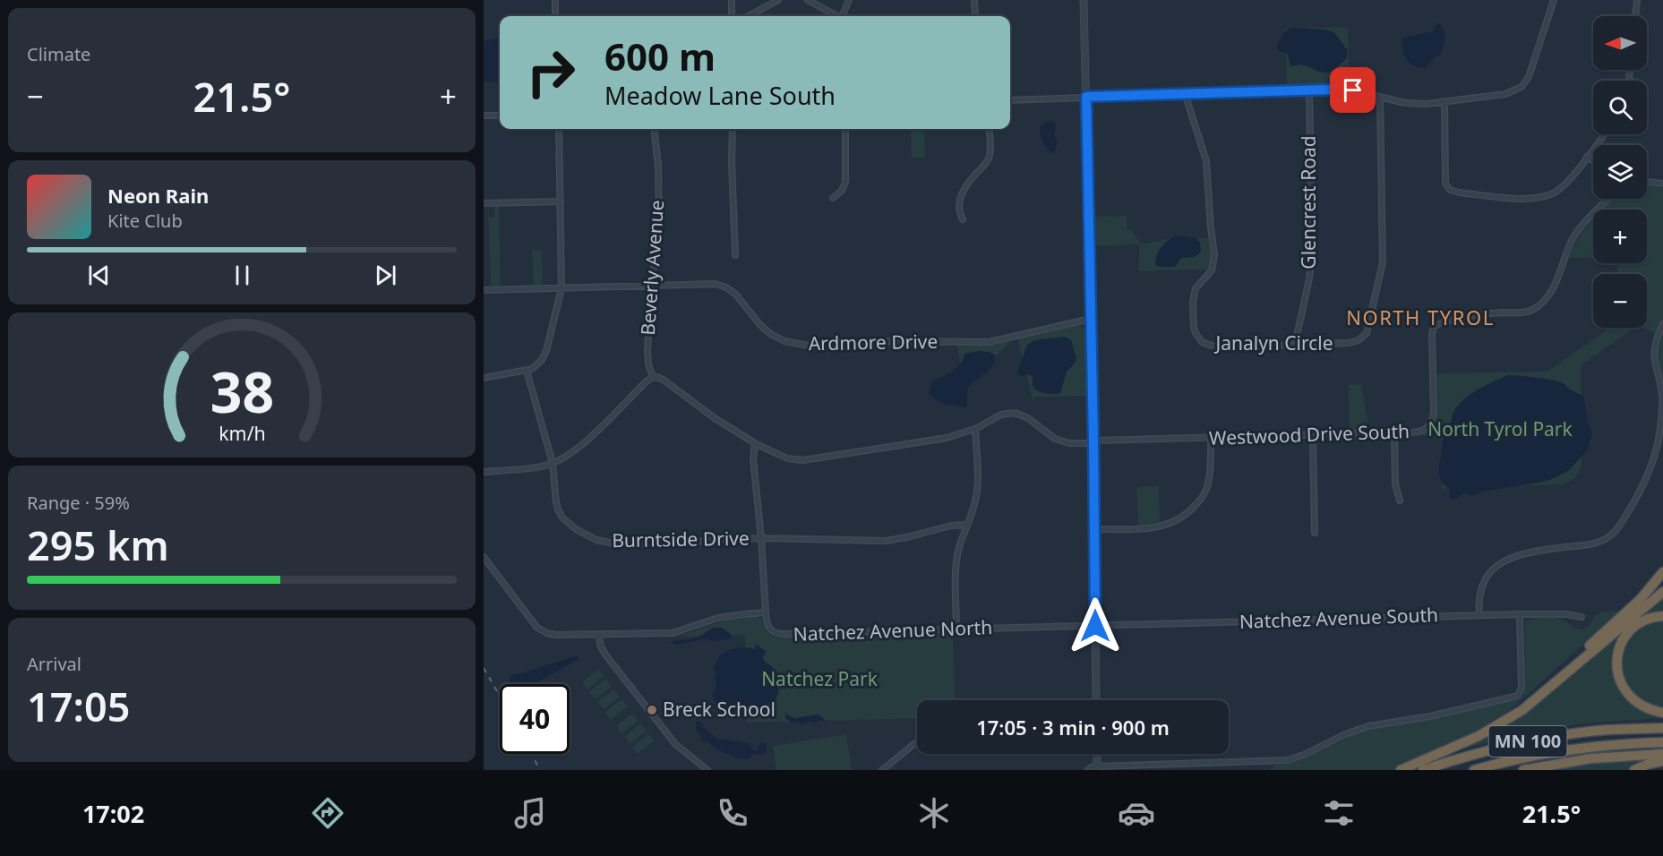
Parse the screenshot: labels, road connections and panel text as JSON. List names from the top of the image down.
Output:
{
  "streets": {
    "highway": ["MN 100"],
    "street": [
      "Glencrest Road",
      "Beverly Avenue",
      "Ardmore Drive",
      "Janalyn Circle",
      "Westwood Drive South",
      "Burntside Drive",
      "Natchez Avenue South",
      "Natchez Avenue North"
    ]
  },
  "crossings": [
    ["Glencrest Road", "Janalyn Circle"],
    ["Beverly Avenue", "Ardmore Drive"],
    ["Natchez Avenue South", "Natchez Avenue North"]
  ],
  "districts": ["NORTH TYROL"],
  "parks": ["North Tyrol Park", "Natchez Park"],
  "places": ["Breck School"],
  "north": "left",
  "page": {
    "tile": [
      "Climate",
      ["Range · 59%", "295 km"],
      ["Arrival", "17:05"]
    ],
    "map_buttons": ["+", "−"],
    "turn": ["600 m", "Meadow Lane South"],
    "heat": ["−", "21.5°", "+"],
    "song": ["Neon Rain", "Kite Club"],
    "limit": "40",
    "trip": "17:05 · 3 min · 900 m",
    "tabs": ["17:02", "21.5°"],
    "gauge": ["38", "km/h"]
  }
}
